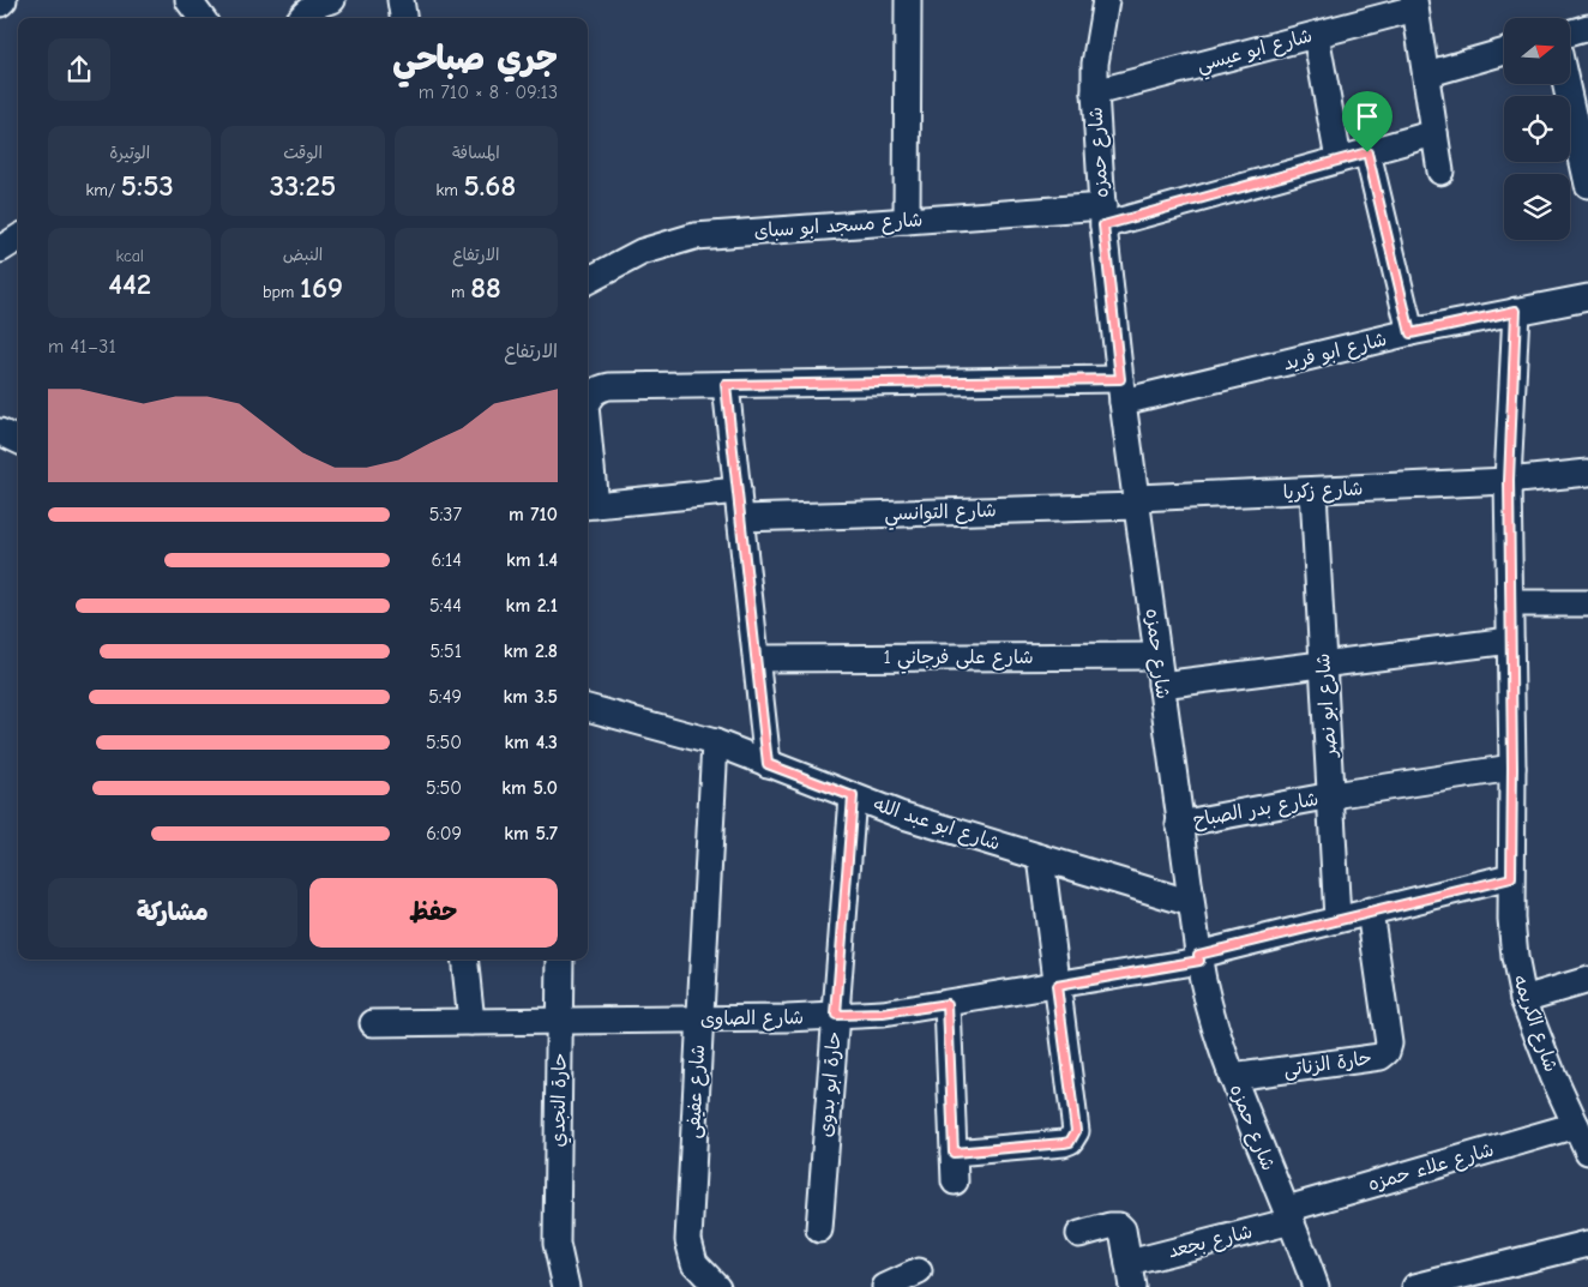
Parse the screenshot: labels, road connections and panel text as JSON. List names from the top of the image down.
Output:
{
  "streets": {
    "street": [
      "شارع ابو عيسي",
      "شارع حمزه",
      "شارع مسجد ابو سباى",
      "شارع ابو فريد",
      "شارع زكريا",
      "شارع التوانسي",
      "شارع على فرجاني 1",
      "شارع ابو نصر",
      "شارع بدر الصباح",
      "شارع ابو عبد الله",
      "شارع الصاوى",
      "شارع الكريمه",
      "حارة الزناتى",
      "حارة ابو بدوى",
      "شارع عفيفى",
      "حارة النجدي",
      "شارع علاء حمزه",
      "شارع بجعد"
    ]
  },
  "crossings": [
    ["شارع ابو عيسي", "شارع حمزه"],
    ["شارع حمزه", "شارع مسجد ابو سباى"],
    ["شارع حمزه", "شارع ابو فريد"],
    ["شارع حمزه", "شارع زكريا"],
    ["شارع حمزه", "شارع التوانسي"],
    ["شارع حمزه", "شارع على فرجاني 1"],
    ["شارع حمزه", "شارع بدر الصباح"],
    ["شارع حمزه", "شارع ابو عبد الله"],
    ["شارع حمزه", "شارع الصاوى"],
    ["شارع حمزه", "حارة الزناتى"],
    ["شارع حمزه", "شارع علاء حمزه"],
    ["شارع حمزه", "شارع بجعد"],
    ["شارع ابو فريد", "شارع الكريمه"],
    ["شارع زكريا", "شارع التوانسي"],
    ["شارع زكريا", "شارع ابو نصر"],
    ["شارع زكريا", "شارع الكريمه"],
    ["شارع ابو نصر", "شارع بدر الصباح"],
    ["شارع ابو نصر", "شارع الصاوى"],
    ["شارع بدر الصباح", "شارع الكريمه"],
    ["شارع ابو عبد الله", "حارة ابو بدوى"],
    ["شارع ابو عبد الله", "شارع عفيفى"],
    ["شارع الصاوى", "شارع الكريمه"],
    ["شارع الصاوى", "حارة الزناتى"],
    ["شارع الصاوى", "حارة ابو بدوى"],
    ["شارع الصاوى", "شارع عفيفى"],
    ["شارع الصاوى", "حارة النجدي"],
    ["شارع الكريمه", "شارع علاء حمزه"],
    ["شارع علاء حمزه", "شارع بجعد"]
  ],
  "north": "right",
  "page": {
    "heading": ["جري صباحي", "09:13 · 8 × 710 m"],
    "stats": [
      ["المسافة", "5.68 km"],
      ["الوقت", "33:25"],
      ["الوتيرة", "5:53 /km"],
      ["الارتفاع", "88 m"],
      ["النبض", "169 bpm"],
      ["kcal", "442"]
    ],
    "chart": ["الارتفاع", "31–41 m"],
    "list": [
      {
        "name": "710 m",
        "note": "5:37"
      },
      {
        "name": "1.4 km",
        "note": "6:14"
      },
      {
        "name": "2.1 km",
        "note": "5:44"
      },
      {
        "name": "2.8 km",
        "note": "5:51"
      },
      {
        "name": "3.5 km",
        "note": "5:49"
      },
      {
        "name": "4.3 km",
        "note": "5:50"
      },
      {
        "name": "5.0 km",
        "note": "5:50"
      },
      {
        "name": "5.7 km",
        "note": "6:09"
      }
    ],
    "buttons": ["حفظ", "مشاركة"]
  }
}
